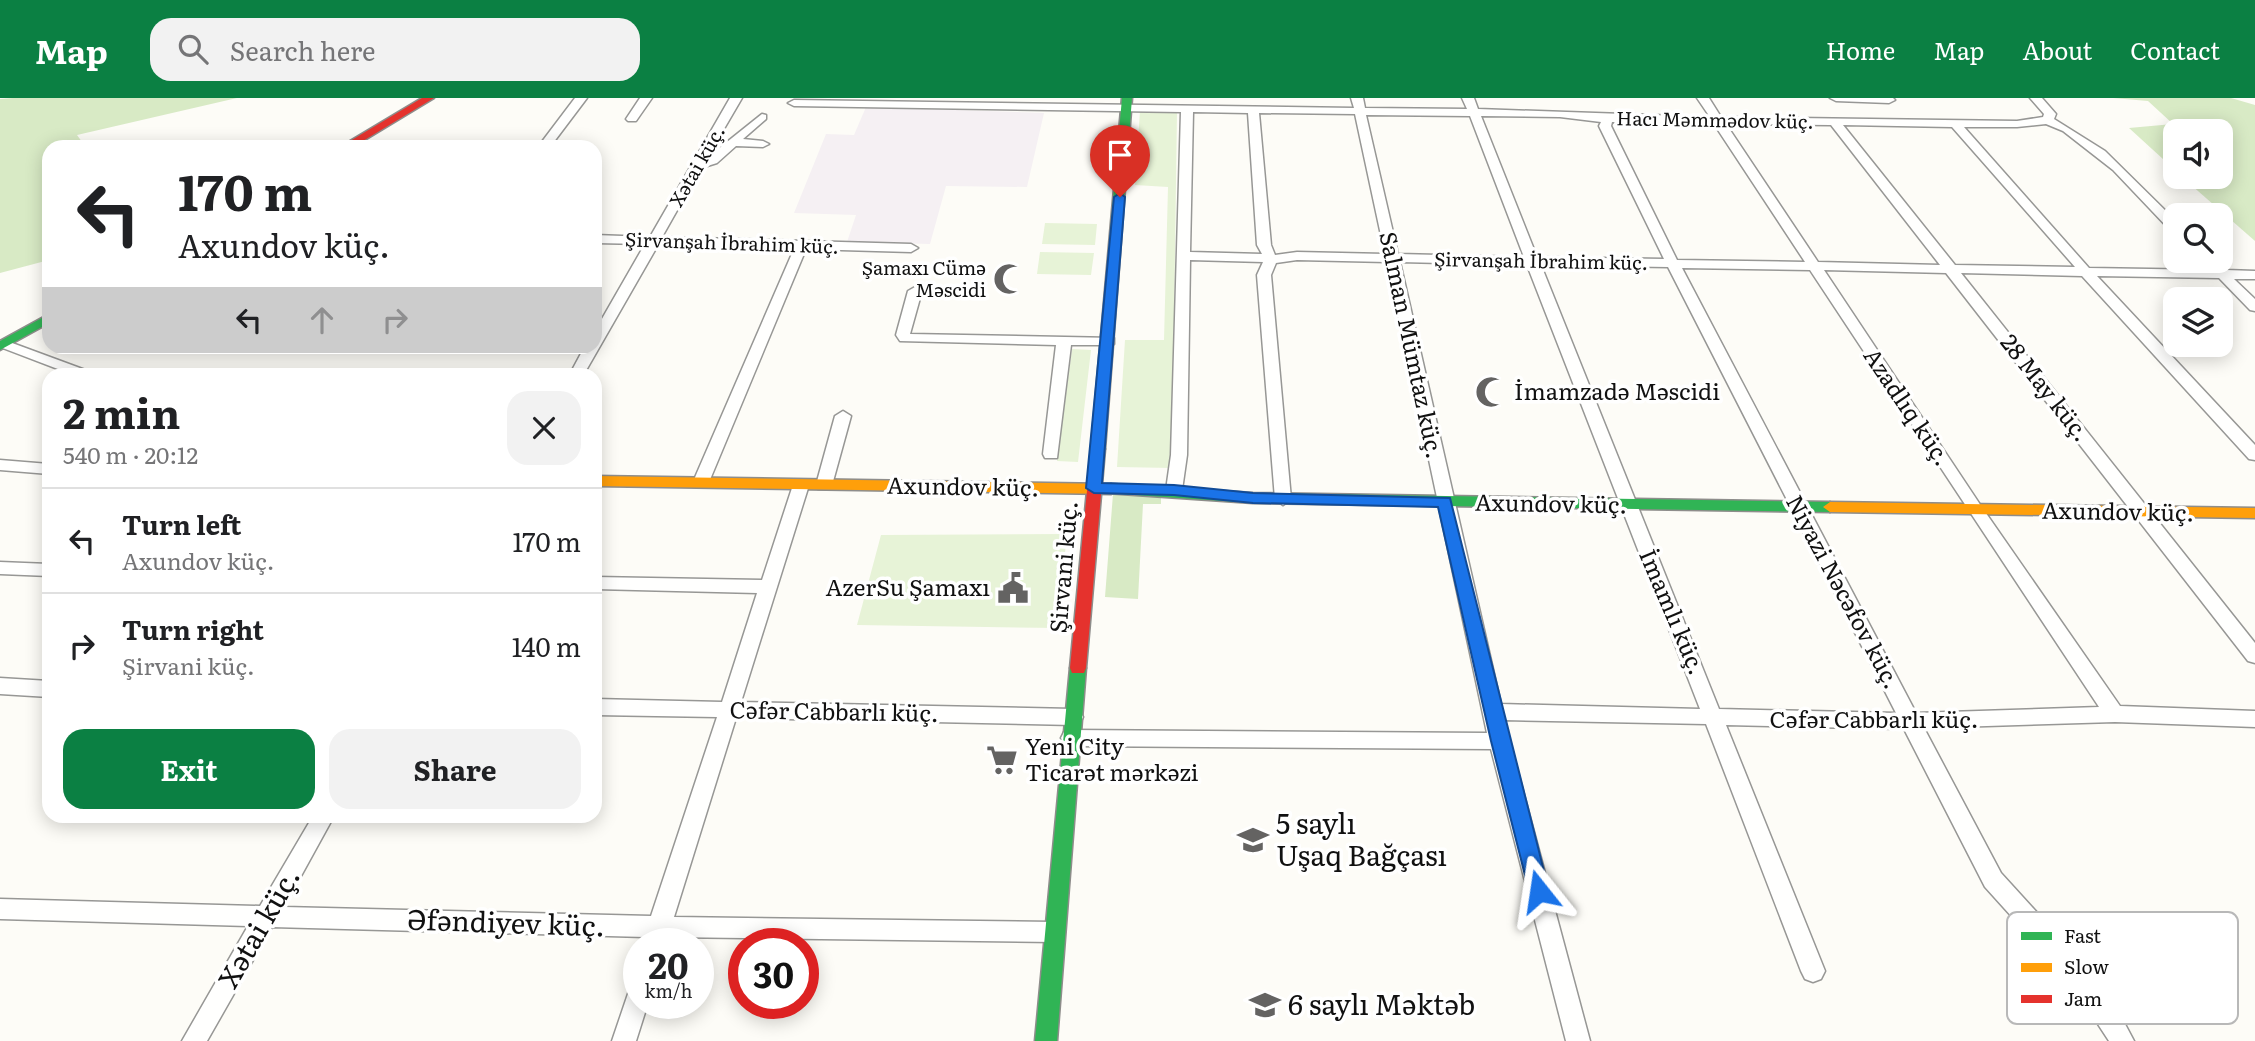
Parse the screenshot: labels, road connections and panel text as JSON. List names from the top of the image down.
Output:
{
  "streets": {
    "main road": ["Axundov küç.", "Şirvani küç."],
    "street": [
      "Hacı Məmmədov küç.",
      "Xətai küç.",
      "Şirvanşah İbrahim küç.",
      "Salman Mümtaz küç.",
      "28 May küç.",
      "Azadlıq küç.",
      "Niyazi Nəcəfov küç.",
      "İmamlı küç.",
      "Cəfər Cabbarlı küç.",
      "Əfəndiyev küç."
    ]
  },
  "crossings": [
    ["Hacı Məmmədov küç.", "Salman Mümtaz küç."],
    ["Hacı Məmmədov küç.", "28 May küç."],
    ["Hacı Məmmədov küç.", "Azadlıq küç."],
    ["Hacı Məmmədov küç.", "Şirvani küç."],
    ["Hacı Məmmədov küç.", "Niyazi Nəcəfov küç."],
    ["Hacı Məmmədov küç.", "İmamlı küç."],
    ["Xətai küç.", "Şirvanşah İbrahim küç."],
    ["Xətai küç.", "Əfəndiyev küç."],
    ["Şirvanşah İbrahim küç.", "Salman Mümtaz küç."],
    ["Şirvanşah İbrahim küç.", "28 May küç."],
    ["Şirvanşah İbrahim küç.", "Azadlıq küç."],
    ["Şirvanşah İbrahim küç.", "Niyazi Nəcəfov küç."],
    ["Şirvanşah İbrahim küç.", "İmamlı küç."],
    ["Salman Mümtaz küç.", "Axundov küç."],
    ["Salman Mümtaz küç.", "Cəfər Cabbarlı küç."],
    ["28 May küç.", "Axundov küç."],
    ["Azadlıq küç.", "Axundov küç."],
    ["Azadlıq küç.", "Cəfər Cabbarlı küç."],
    ["Axundov küç.", "Şirvani küç."],
    ["Axundov küç.", "Niyazi Nəcəfov küç."],
    ["Axundov küç.", "İmamlı küç."],
    ["Şirvani küç.", "Cəfər Cabbarlı küç."],
    ["Şirvani küç.", "Əfəndiyev küç."],
    ["Niyazi Nəcəfov küç.", "Cəfər Cabbarlı küç."],
    ["İmamlı küç.", "Cəfər Cabbarlı küç."]
  ],
  "places": {
    "mosque": ["Şamaxı Cümə Məscidi", "İmamzadə Məscidi"],
    "public building": ["AzerSu Şamaxı"],
    "supermarket": ["Yeni City Ticarət mərkəzi"],
    "school or university": ["5 saylı Uşaq Bağçası", "6 saylı Məktəb"]
  },
  "legend": ["Fast", "Slow", "Jam"],
  "page": {
    "header": "Map",
    "search": "Search here",
    "nav": [
      "Home",
      "Map",
      "About",
      "Contact"
    ],
    "turn": ["170 m", "Axundov küç."],
    "heading": ["2 min", "540 m · 20:12"],
    "list": [
      {
        "name": "Turn left",
        "note": "Axundov küç.",
        "value": "170 m"
      },
      {
        "name": "Turn right",
        "note": "Şirvani küç.",
        "value": "140 m"
      }
    ],
    "buttons": ["Exit", "Share"],
    "speed": "20 km/h",
    "limit": "30"
  }
}
